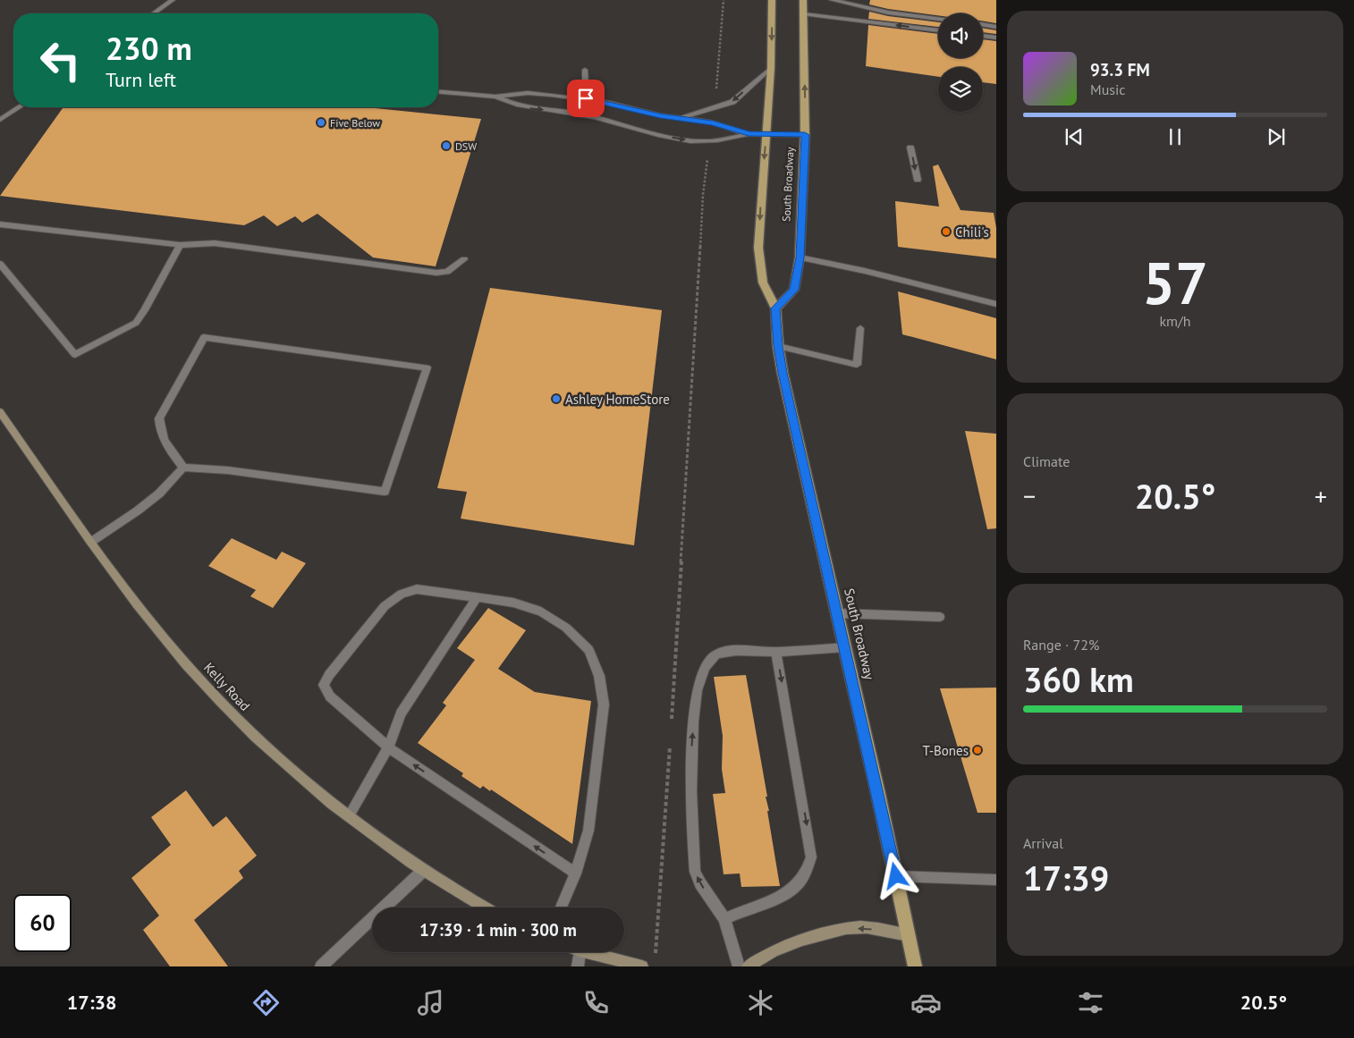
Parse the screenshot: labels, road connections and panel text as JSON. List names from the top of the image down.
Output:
{
  "streets": {
    "main road": ["South Broadway"],
    "street": ["Kelly Road"]
  },
  "places": [
    "Five Below",
    "DSW",
    "Chili's",
    "Ashley HomeStore",
    "T-Bones"
  ],
  "page": {
    "turn": ["230 m", "Turn left"],
    "song": ["93.3 FM", "Music"],
    "tile": [
      ["57", "km/h"],
      "Climate",
      ["Range · 72%", "360 km"],
      ["Arrival", "17:39"]
    ],
    "heat": ["−", "20.5°", "+"],
    "limit": "60",
    "trip": "17:39 · 1 min · 300 m",
    "tabs": ["17:38", "20.5°"]
  }
}
